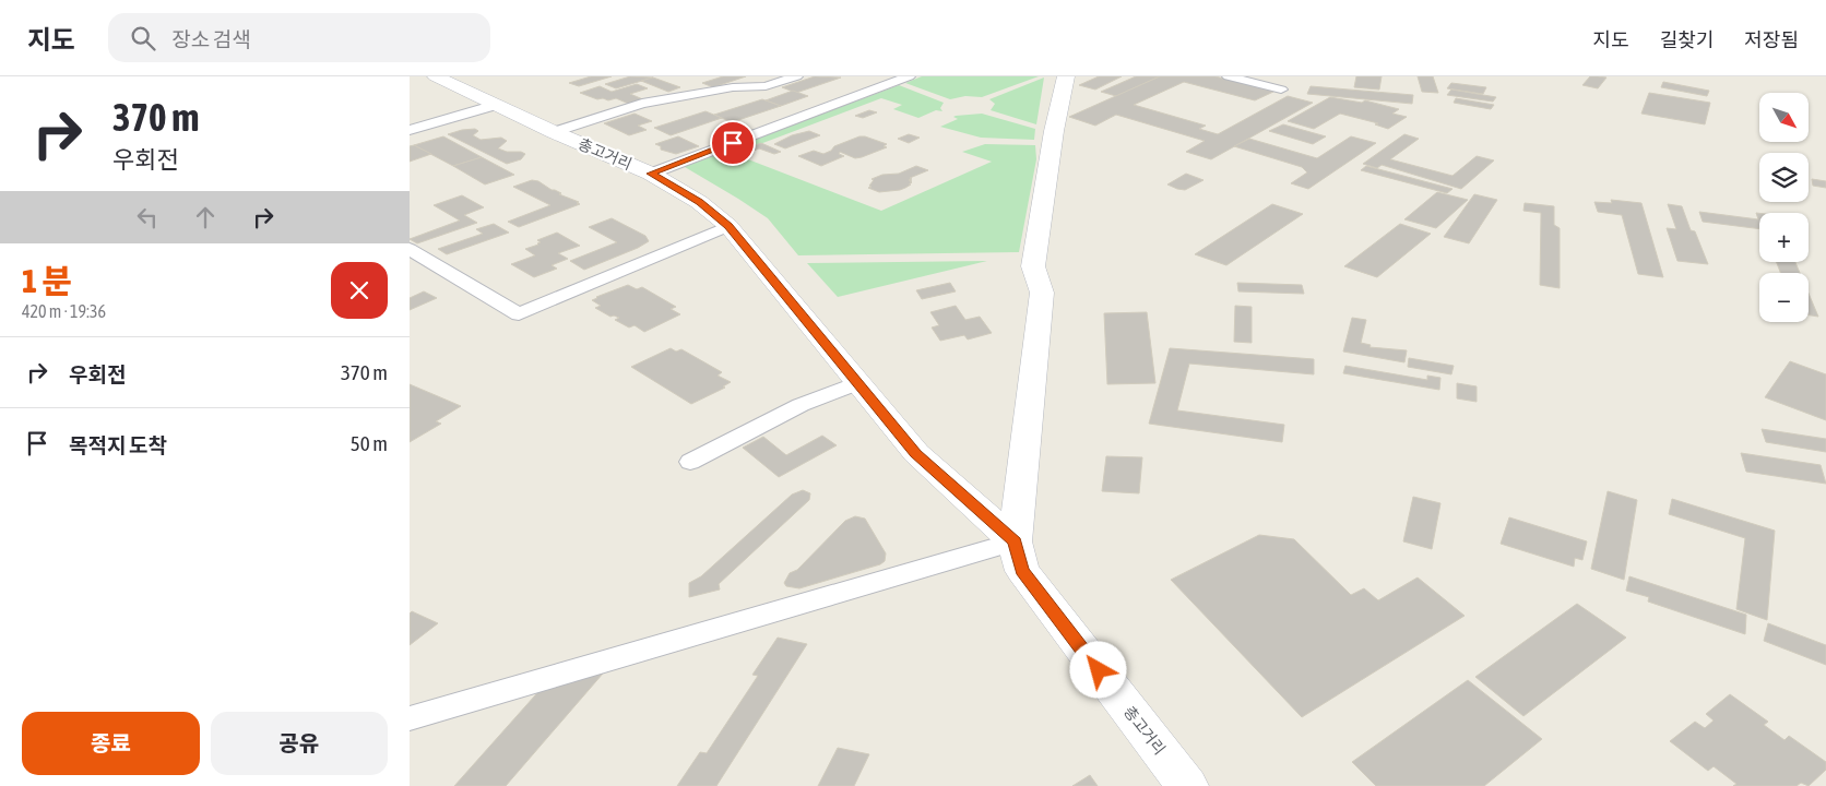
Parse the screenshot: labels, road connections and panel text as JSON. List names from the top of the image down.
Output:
{
  "streets": {
    "main road": ["총고거리"]
  },
  "north": "bottom right",
  "page": {
    "header": "지도",
    "search": "장소 검색",
    "nav": ["지도", "길찾기", "저장됨"],
    "turn": ["370 m", "우회전"],
    "map_buttons": ["+", "−"],
    "heading": ["1 분", "420 m · 19:36"],
    "list": [
      {
        "name": "우회전",
        "value": "370 m"
      },
      {
        "name": "목적지 도착",
        "value": "50 m"
      }
    ],
    "buttons": ["종료", "공유"]
  }
}
